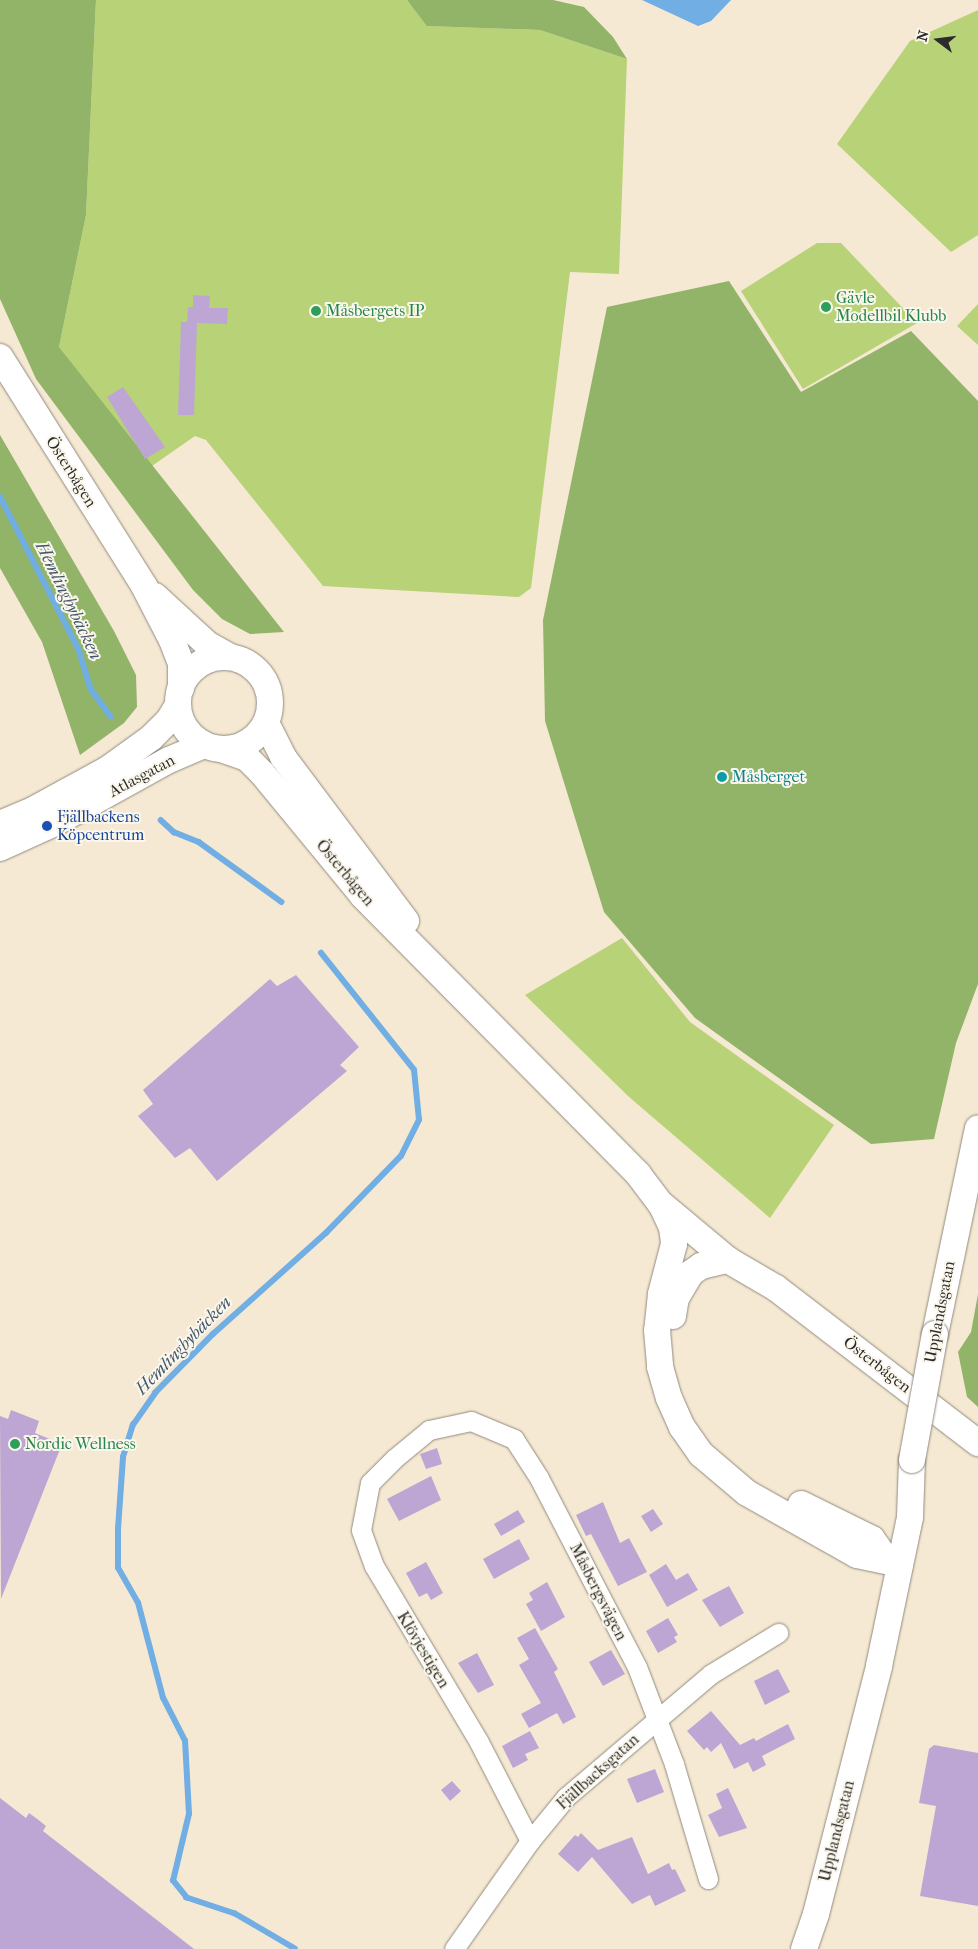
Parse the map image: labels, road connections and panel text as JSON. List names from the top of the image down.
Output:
{
  "streets": {
    "main road": ["Österbågen", "Atlasgatan", "Upplandsgatan"],
    "street": ["Måsbergsvägen", "Klövjestigen", "Fjällbacksgatan"]
  },
  "crossings": [
    ["Österbågen", "Atlasgatan"],
    ["Måsbergsvägen", "Klövjestigen"],
    ["Måsbergsvägen", "Fjällbacksgatan"],
    ["Klövjestigen", "Fjällbacksgatan"]
  ],
  "water": ["Hemlingbybäcken"],
  "places": [
    "Gävle Modellbil Klubb",
    "Måsbergets IP",
    "Måsberget",
    "Fjällbackens Köpcentrum",
    "Nordic Wellness"
  ],
  "north": "left"
}
